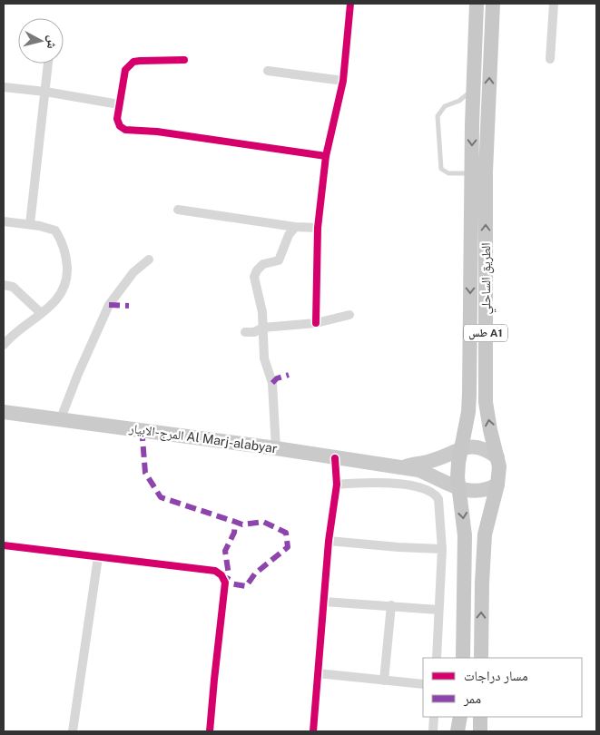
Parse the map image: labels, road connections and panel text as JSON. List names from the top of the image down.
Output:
{
  "streets": {
    "highway": ["الطريق الساحلي", "طس A1"],
    "main road": ["المرج-الابيار Al Marj-alabyar"]
  },
  "crossings": [
    ["الطريق الساحلي", "طس A1"],
    ["الطريق الساحلي", "المرج-الابيار Al Marj-alabyar"],
    ["طس A1", "المرج-الابيار Al Marj-alabyar"]
  ],
  "legend": ["مسار دراجات", "ممر"],
  "north": "right"
}
